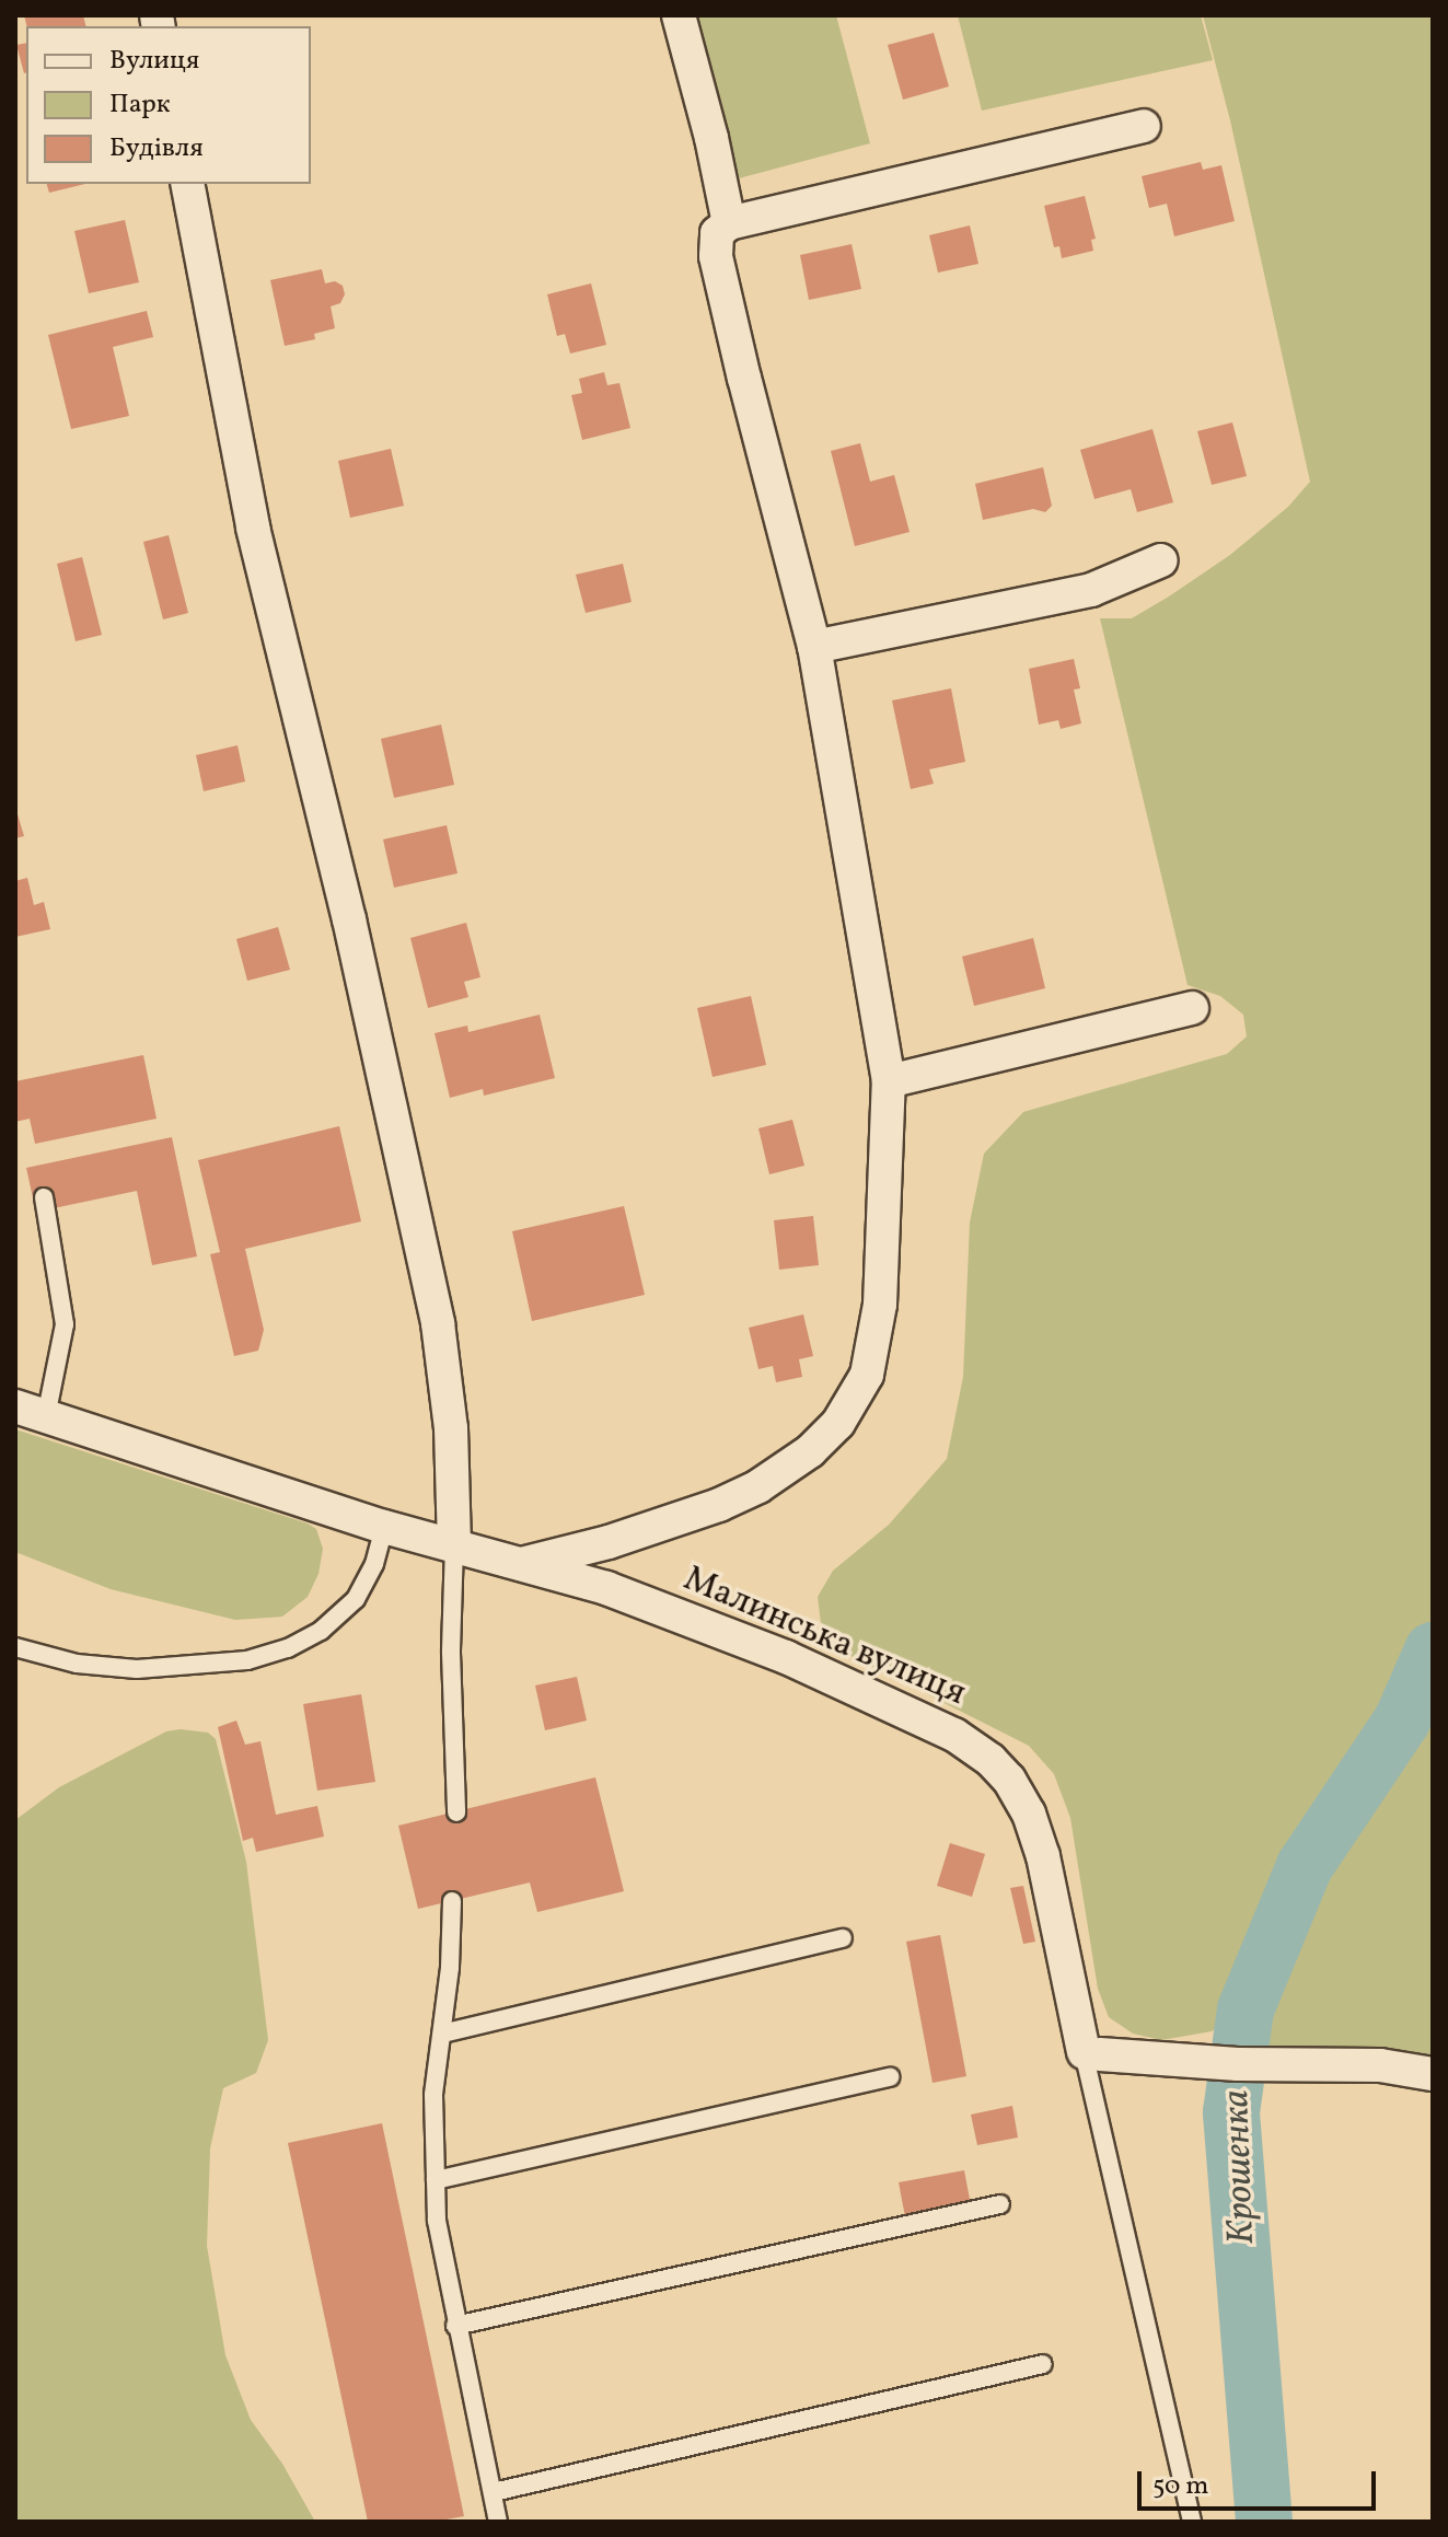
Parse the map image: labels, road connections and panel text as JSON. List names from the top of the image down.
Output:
{
  "streets": {
    "street": ["Малинська вулиця"]
  },
  "water": ["Крошенка"],
  "legend": ["Вулиця", "Парк", "Будівля"],
  "scale_bar": "50 m"
}
